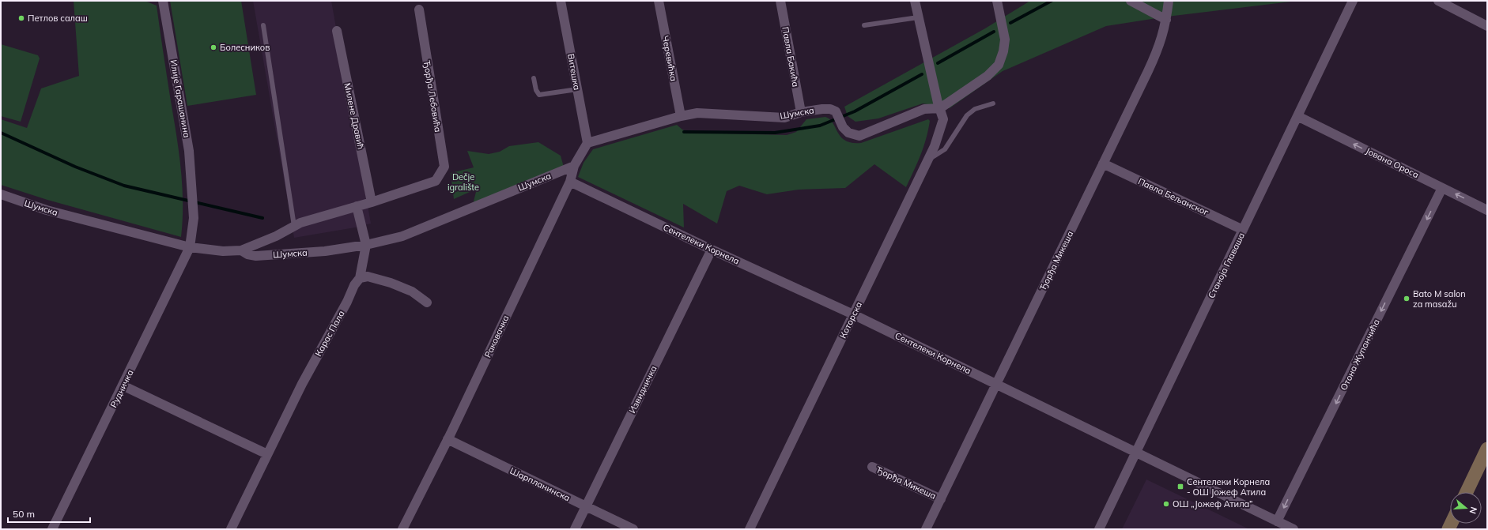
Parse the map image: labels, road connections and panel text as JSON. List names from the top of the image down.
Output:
{
  "streets": {
    "street": [
      "Павла Бакића",
      "Черевићка",
      "Витешка",
      "Ђорђа Лебовића",
      "Илије Гарашанина",
      "Шумска",
      "Милене Дравић",
      "Јована Ороса",
      "Павла Бељанског",
      "Сентелеки Корнела",
      "Ђорђа Микеша",
      "Станоја Главаша",
      "Которска",
      "Карас Пала",
      "Раковачка",
      "Отона Жупанчића",
      "Рудничка",
      "Извидничка",
      "Шарпланинска"
    ]
  },
  "crossings": [
    ["Павла Бакића", "Шумска"],
    ["Черевићка", "Шумска"],
    ["Витешка", "Шумска"],
    ["Витешка", "Раковачка"],
    ["Ђорђа Лебовића", "Милене Дравић"],
    ["Илије Гарашанина", "Рудничка"],
    ["Шумска", "Которска"],
    ["Шумска", "Раковачка"],
    ["Шумска", "Рудничка"],
    ["Јована Ороса", "Станоја Главаша"],
    ["Јована Ороса", "Отона Жупанчића"],
    ["Павла Бељанског", "Ђорђа Микеша"],
    ["Павла Бељанског", "Станоја Главаша"],
    ["Сентелеки Корнела", "Ђорђа Микеша"],
    ["Сентелеки Корнела", "Станоја Главаша"],
    ["Сентелеки Корнела", "Которска"],
    ["Сентелеки Корнела", "Раковачка"],
    ["Сентелеки Корнела", "Отона Жупанчића"],
    ["Сентелеки Корнела", "Извидничка"],
    ["Раковачка", "Шарпланинска"],
    ["Извидничка", "Шарпланинска"]
  ],
  "one_way": ["Јована Ороса", "Отона Жупанчића"],
  "parks": ["Dečje igralište"],
  "places": {
    "other": [
      "Петлов салаш",
      "Болесников",
      "Bato M salon za masažu",
      "ОШ „Јожеф Атила”"
    ],
    "transit": ["Сентелеки Корнела - ОШ Јожеф Атила"]
  },
  "scale_bar": "50 m",
  "north": "right"
}
